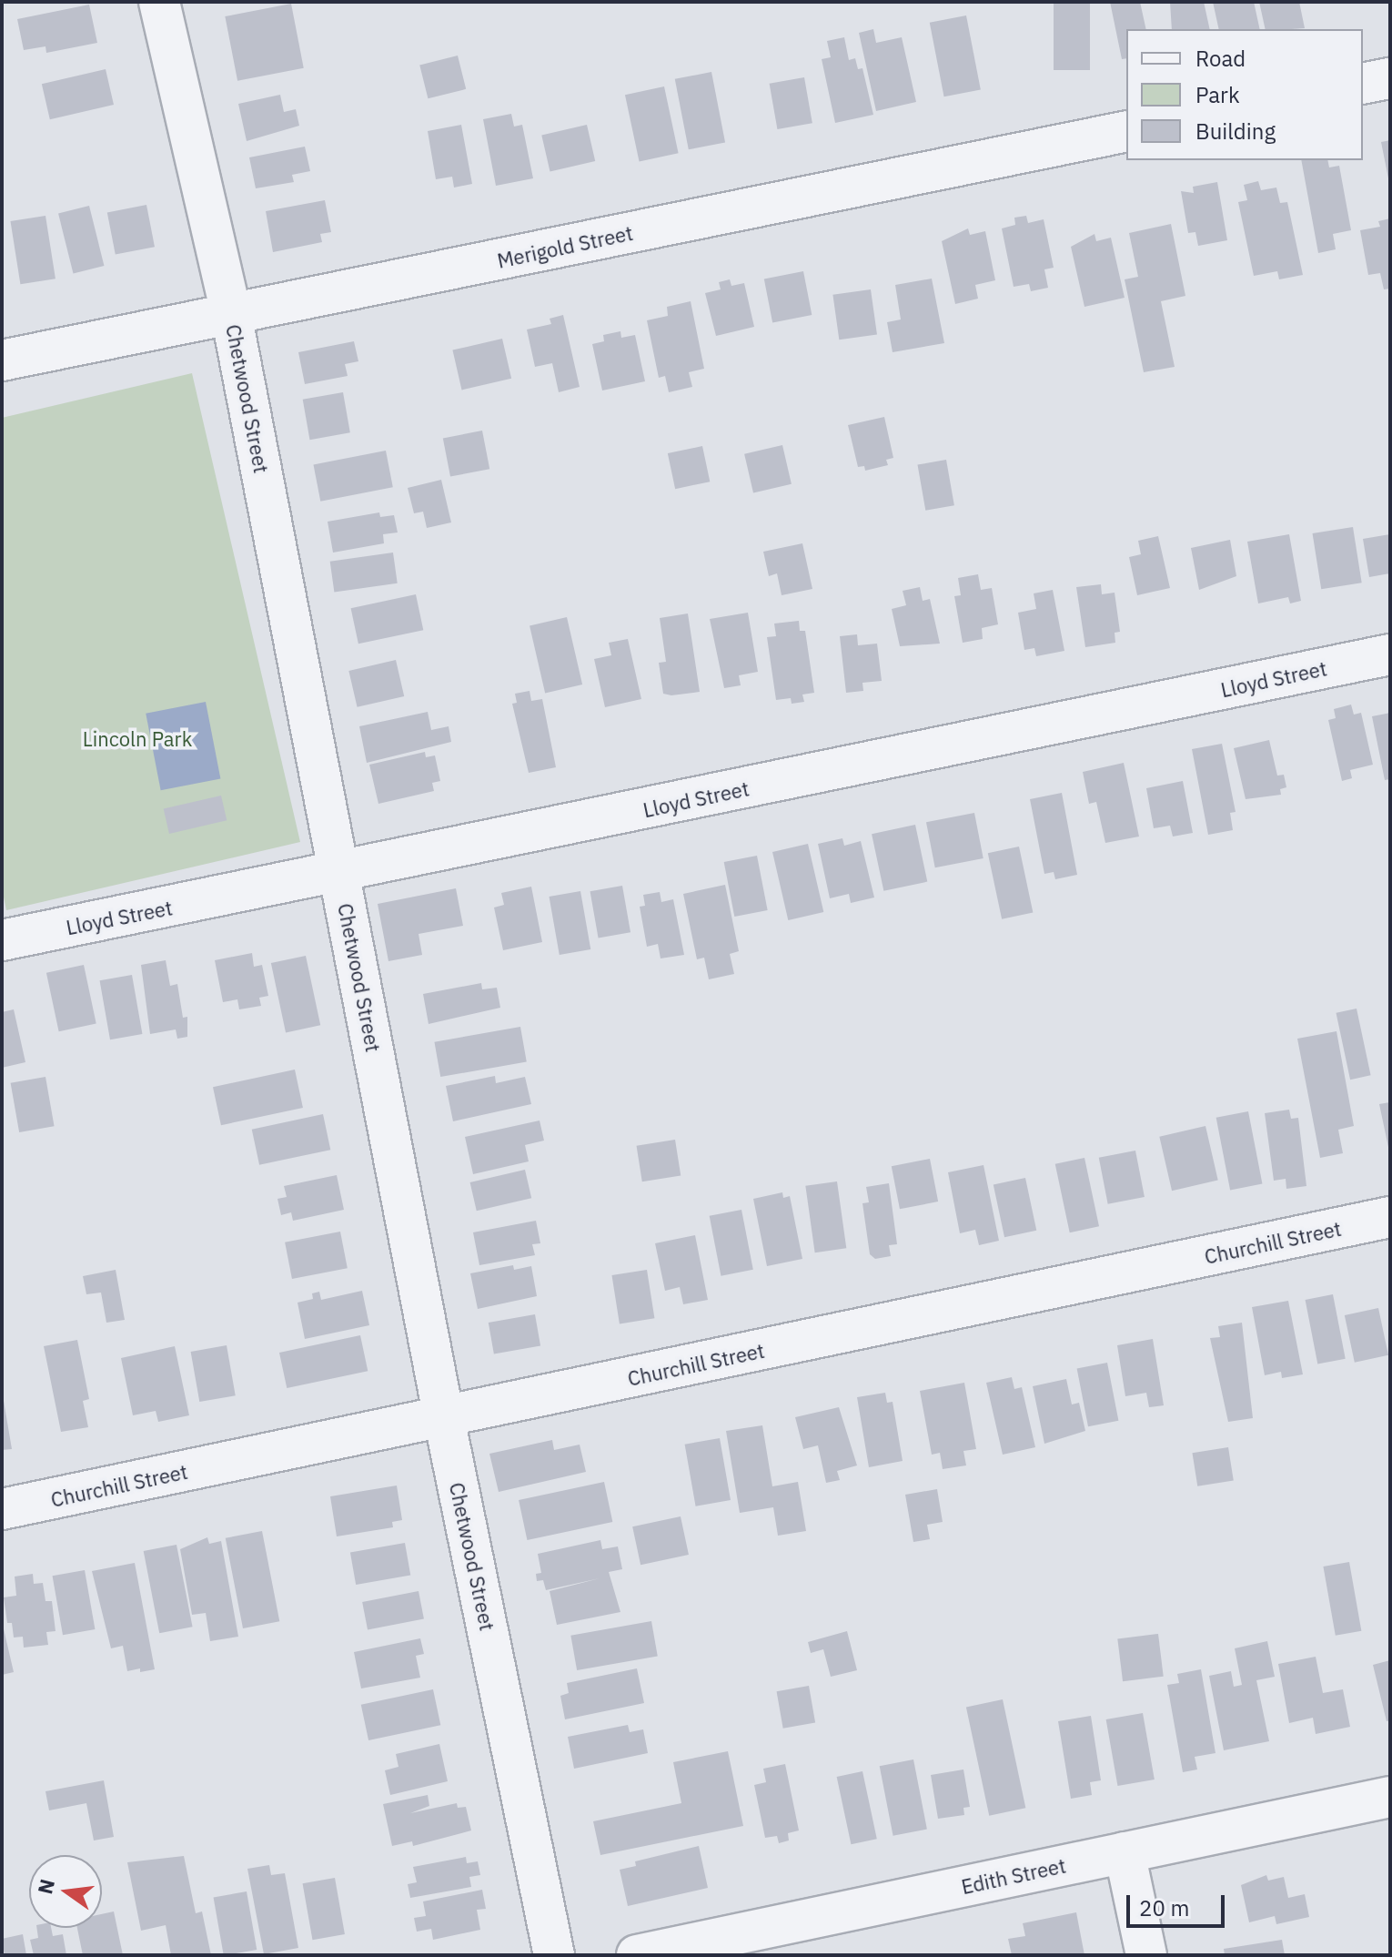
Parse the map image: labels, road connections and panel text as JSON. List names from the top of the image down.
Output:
{
  "streets": {
    "street": [
      "Merigold Street",
      "Chetwood Street",
      "Lloyd Street",
      "Churchill Street",
      "Edith Street"
    ]
  },
  "crossings": [
    ["Merigold Street", "Chetwood Street"],
    ["Chetwood Street", "Lloyd Street"],
    ["Chetwood Street", "Churchill Street"]
  ],
  "parks": ["Lincoln Park"],
  "legend": ["Road", "Park", "Building"],
  "scale_bar": "20 m",
  "north": "left"
}
